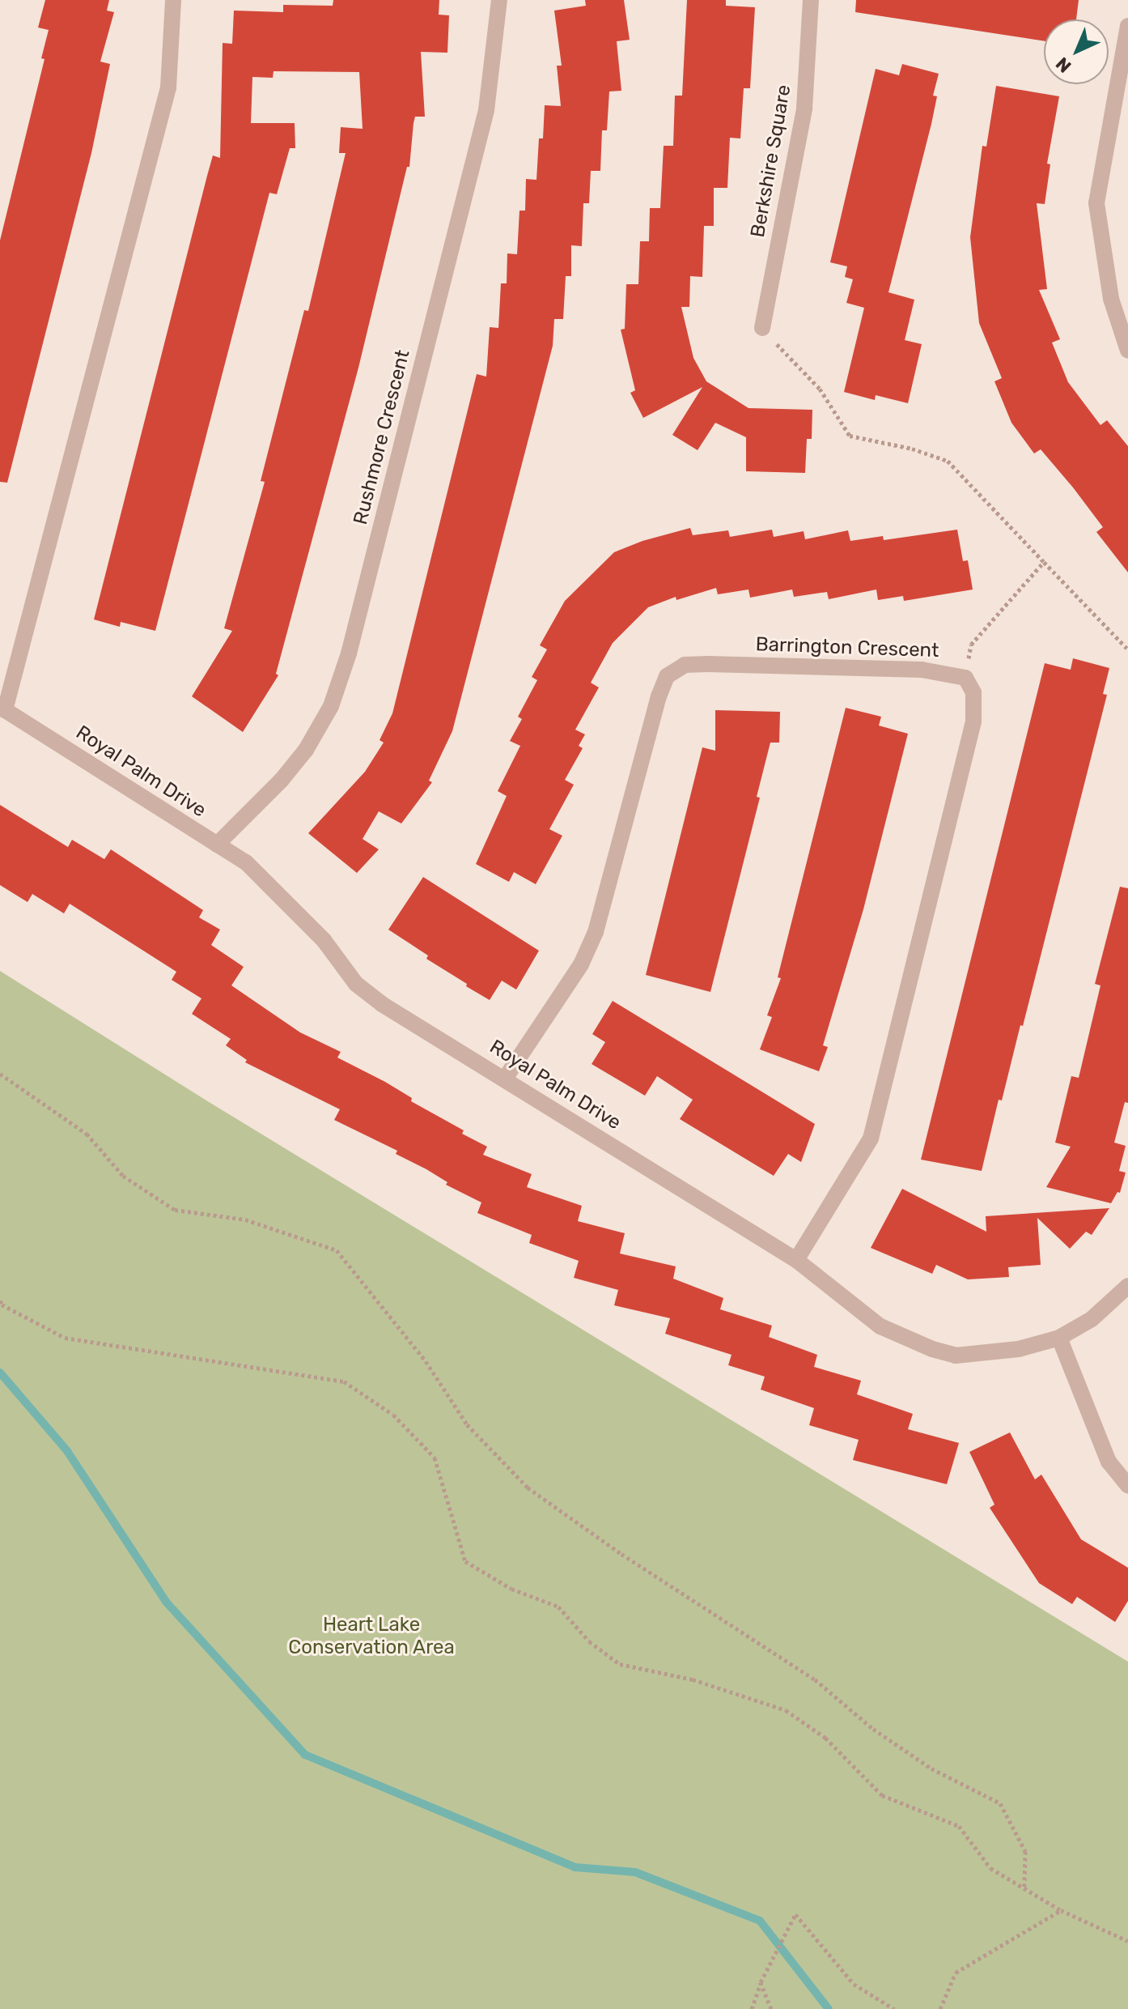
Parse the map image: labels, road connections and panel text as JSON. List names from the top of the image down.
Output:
{
  "streets": {
    "street": [
      "Berkshire Square",
      "Rushmore Crescent",
      "Barrington Crescent",
      "Royal Palm Drive"
    ]
  },
  "crossings": [
    ["Rushmore Crescent", "Royal Palm Drive"],
    ["Barrington Crescent", "Royal Palm Drive"]
  ],
  "parks": ["Heart Lake Conservation Area"],
  "north": "bottom left"
}
